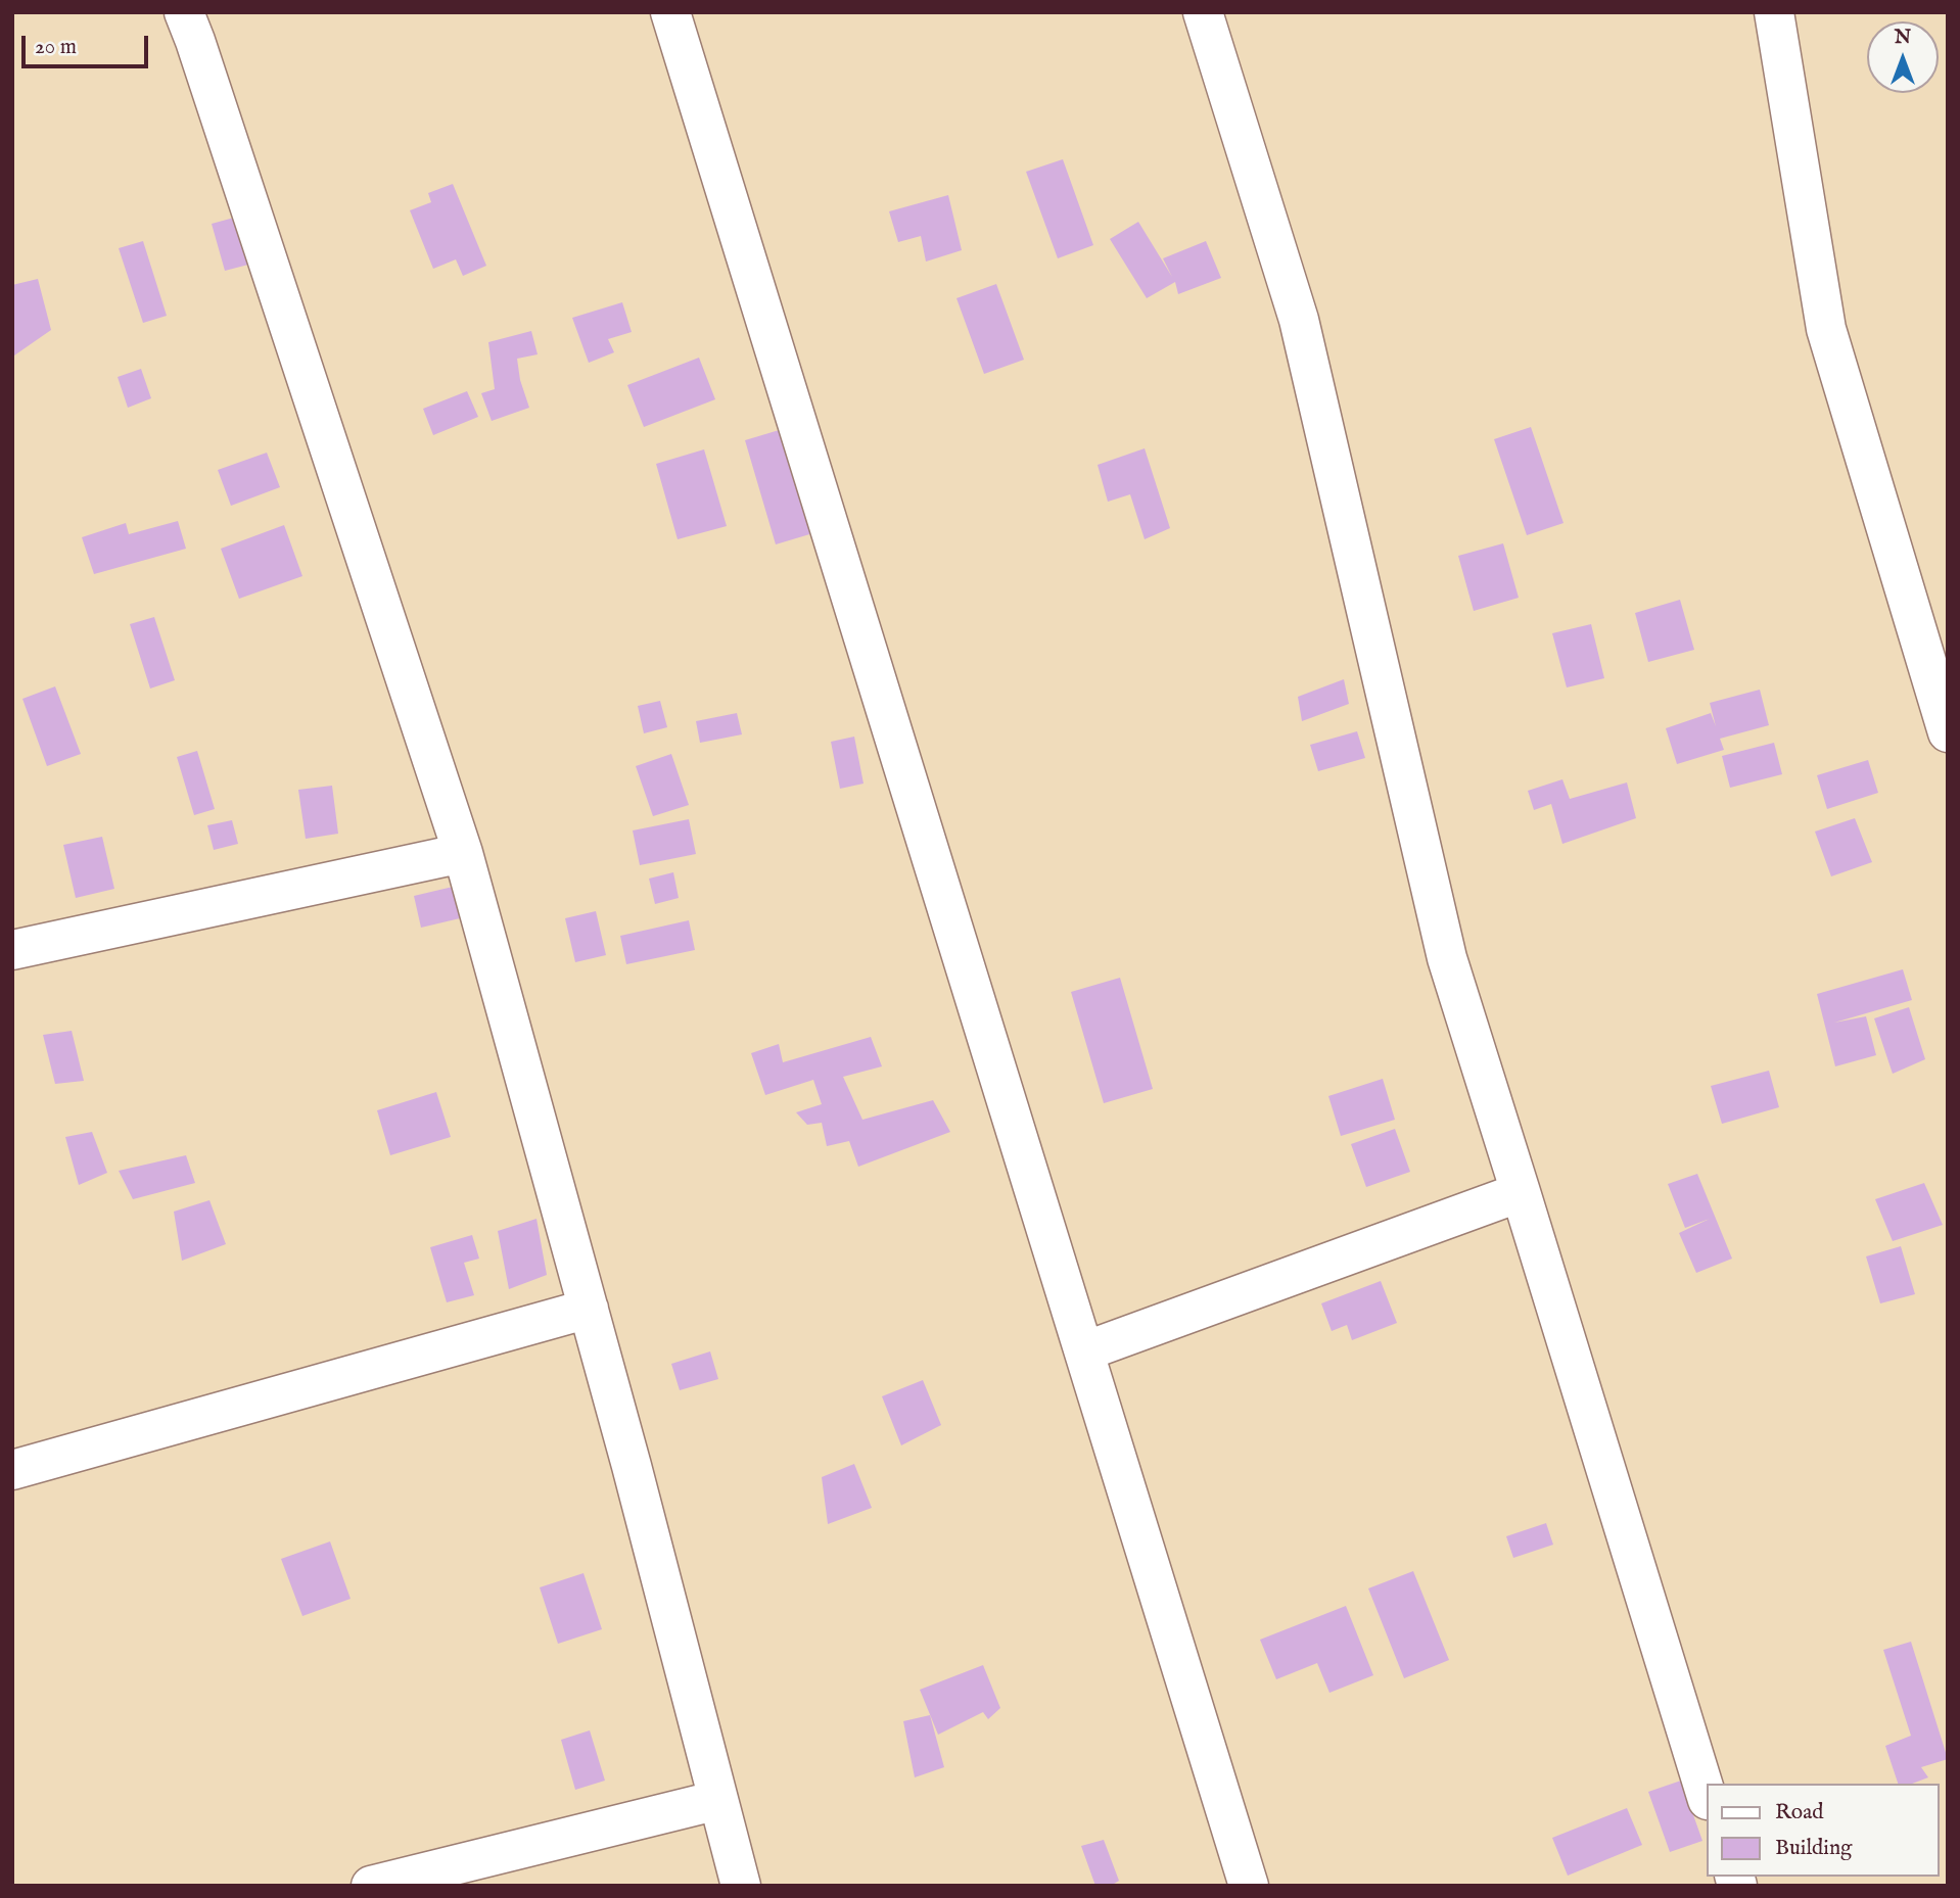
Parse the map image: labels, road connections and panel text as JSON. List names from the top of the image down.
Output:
{
  "legend": ["Road", "Building"],
  "scale_bar": "20 m",
  "north": "top"
}
